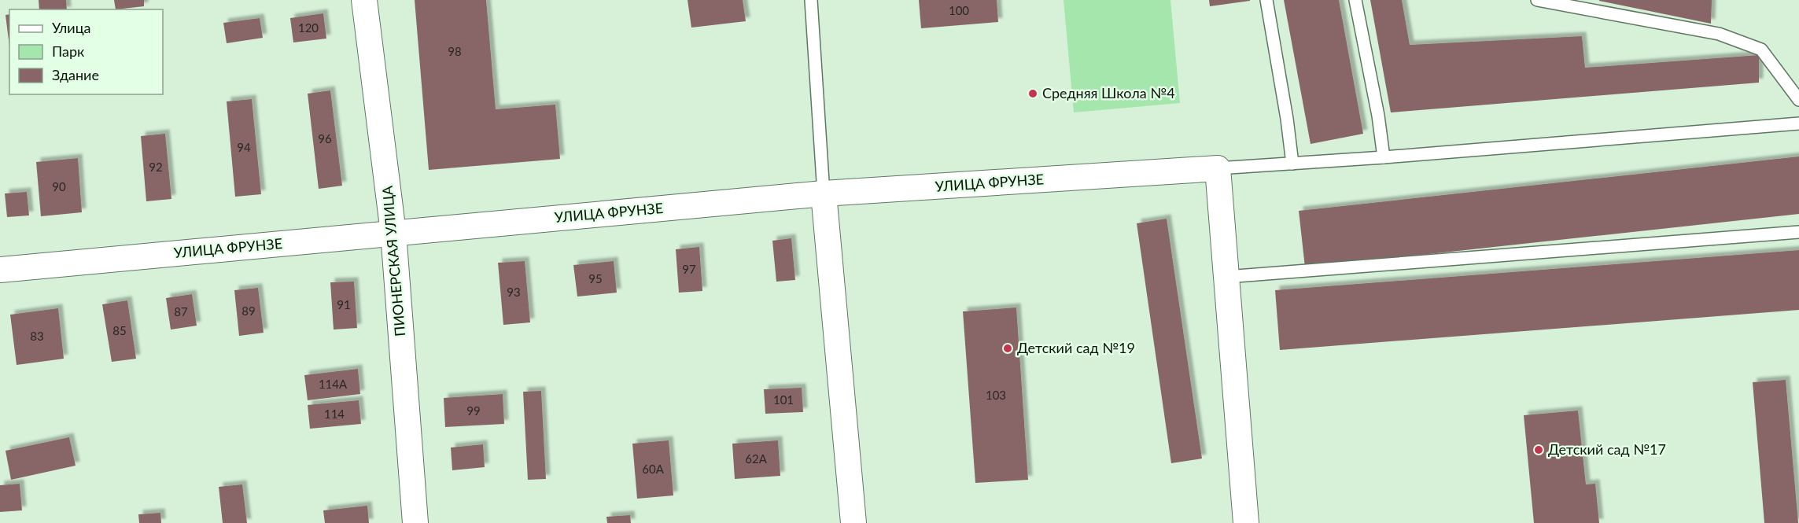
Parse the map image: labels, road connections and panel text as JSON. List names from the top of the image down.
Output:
{
  "streets": {
    "street": ["УЛИЦА ФРУНЗЕ", "ПИОНЕРСКАЯ УЛИЦА"]
  },
  "crossings": [
    ["УЛИЦА ФРУНЗЕ", "ПИОНЕРСКАЯ УЛИЦА"]
  ],
  "places": ["Средняя Школа №4", "Детский сад №19", "Детский сад №17"],
  "house_numbers": [
    "100",
    "120",
    "98",
    "96",
    "94",
    "92",
    "90",
    "97",
    "95",
    "93",
    "91",
    "89",
    "87",
    "85",
    "83",
    "114А",
    "103",
    "101",
    "99",
    "114",
    "62А",
    "60А"
  ],
  "legend": ["Улица", "Парк", "Здание"]
}
